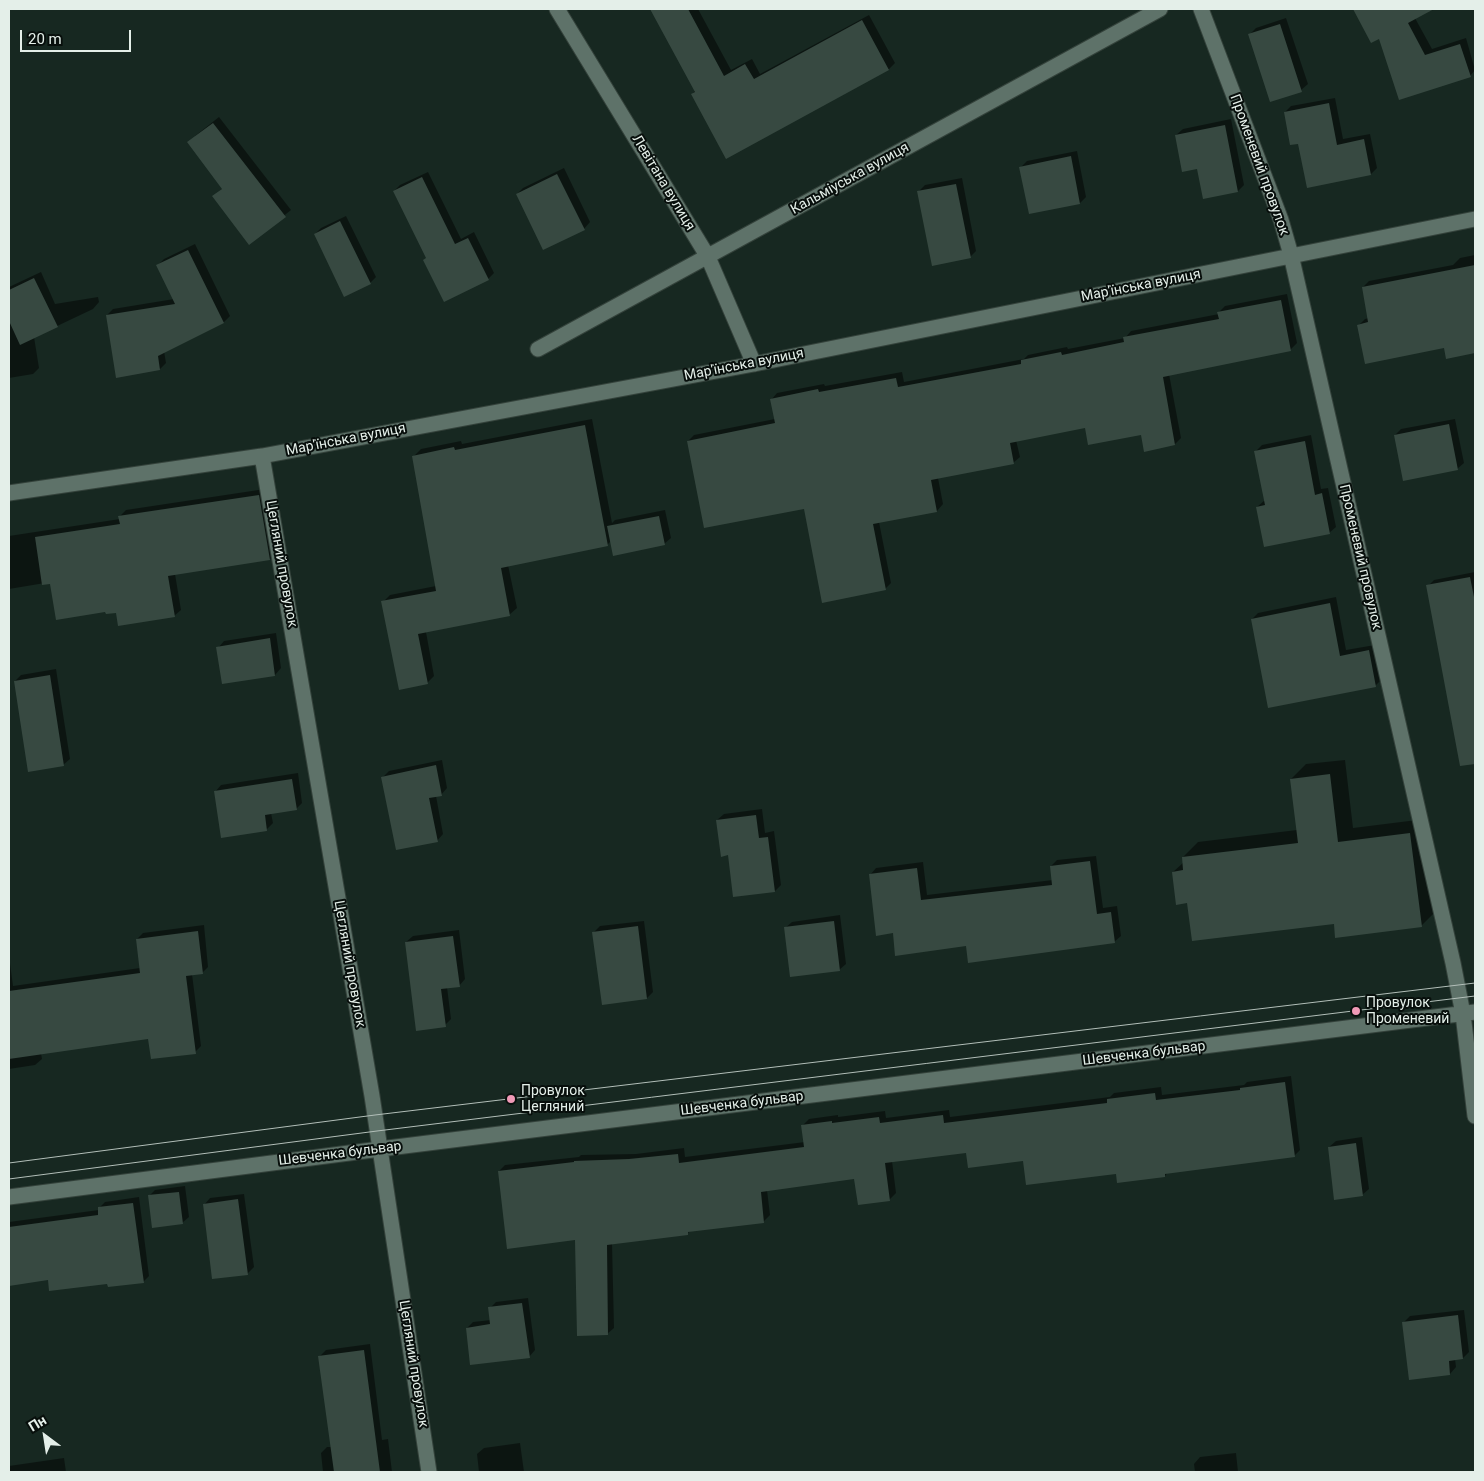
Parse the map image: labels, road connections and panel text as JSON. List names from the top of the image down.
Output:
{
  "streets": {
    "street": [
      "Променевий провулок",
      "Кальміуська вулиця",
      "Левітана вулиця",
      "Мар'їнська вулиця",
      "Цегляний провулок",
      "Шевченка бульвар"
    ]
  },
  "crossings": [
    ["Променевий провулок", "Мар'їнська вулиця"],
    ["Променевий провулок", "Шевченка бульвар"],
    ["Кальміуська вулиця", "Левітана вулиця"],
    ["Левітана вулиця", "Мар'їнська вулиця"],
    ["Мар'їнська вулиця", "Цегляний провулок"],
    ["Цегляний провулок", "Шевченка бульвар"]
  ],
  "places": ["Провулок Променевий", "Провулок Цегляний"],
  "scale_bar": "20 m",
  "north": "top left"
}
